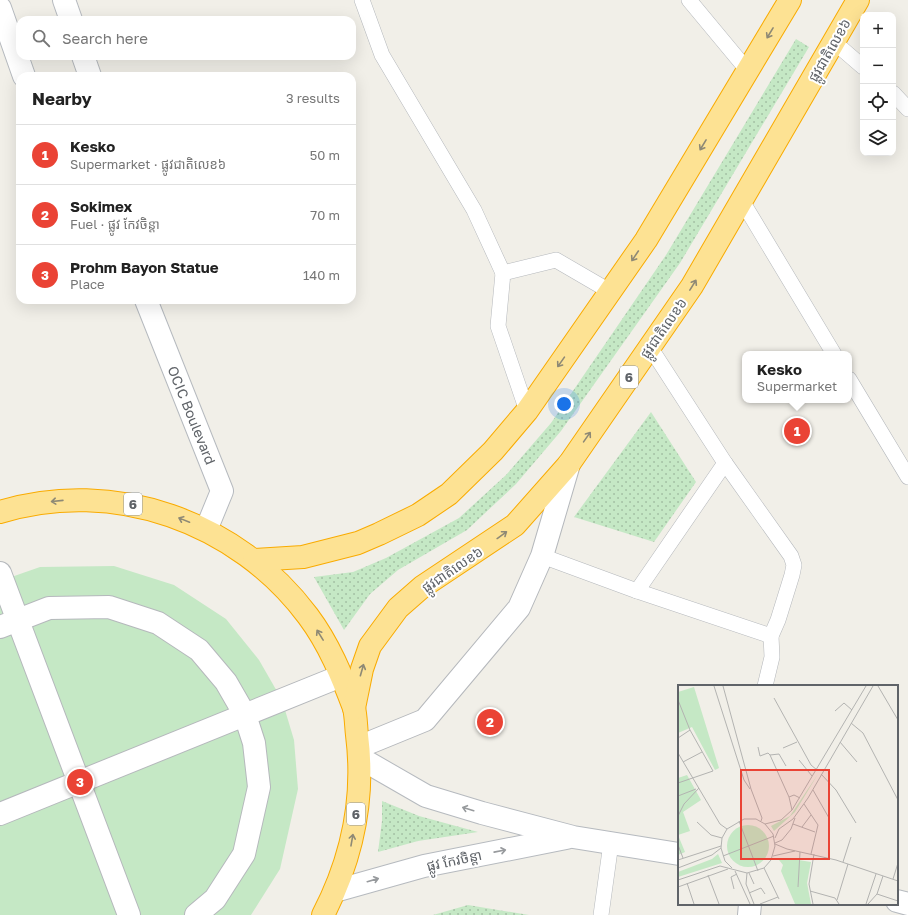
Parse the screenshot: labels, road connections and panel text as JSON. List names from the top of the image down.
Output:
{
  "streets": {
    "highway": ["ផ្លូវជាតិលេខ៦", "6"],
    "street": ["OCIC Boulevard", "ផ្លូវ កែវចិន្តា"]
  },
  "crossings": [
    ["ផ្លូវជាតិលេខ៦", "6"],
    ["6", "OCIC Boulevard"],
    ["6", "ផ្លូវ កែវចិន្តា"]
  ],
  "page": {
    "map_buttons": ["+", "−"],
    "search": "Search here",
    "heading": ["Nearby", "3 results"],
    "list": [
      {
        "mark": "1",
        "name": "Kesko",
        "note": "Supermarket · ផ្លូវជាតិលេខ៦",
        "value": "50 m"
      },
      {
        "mark": "2",
        "name": "Sokimex",
        "note": "Fuel · ផ្លូវ កែវចិន្តា",
        "value": "70 m"
      },
      {
        "mark": "3",
        "name": "Prohm Bayon Statue",
        "note": "Place",
        "value": "140 m"
      }
    ],
    "popup": ["Kesko", "Supermarket"],
    "pins": ["1", "2", "3"]
  }
}
